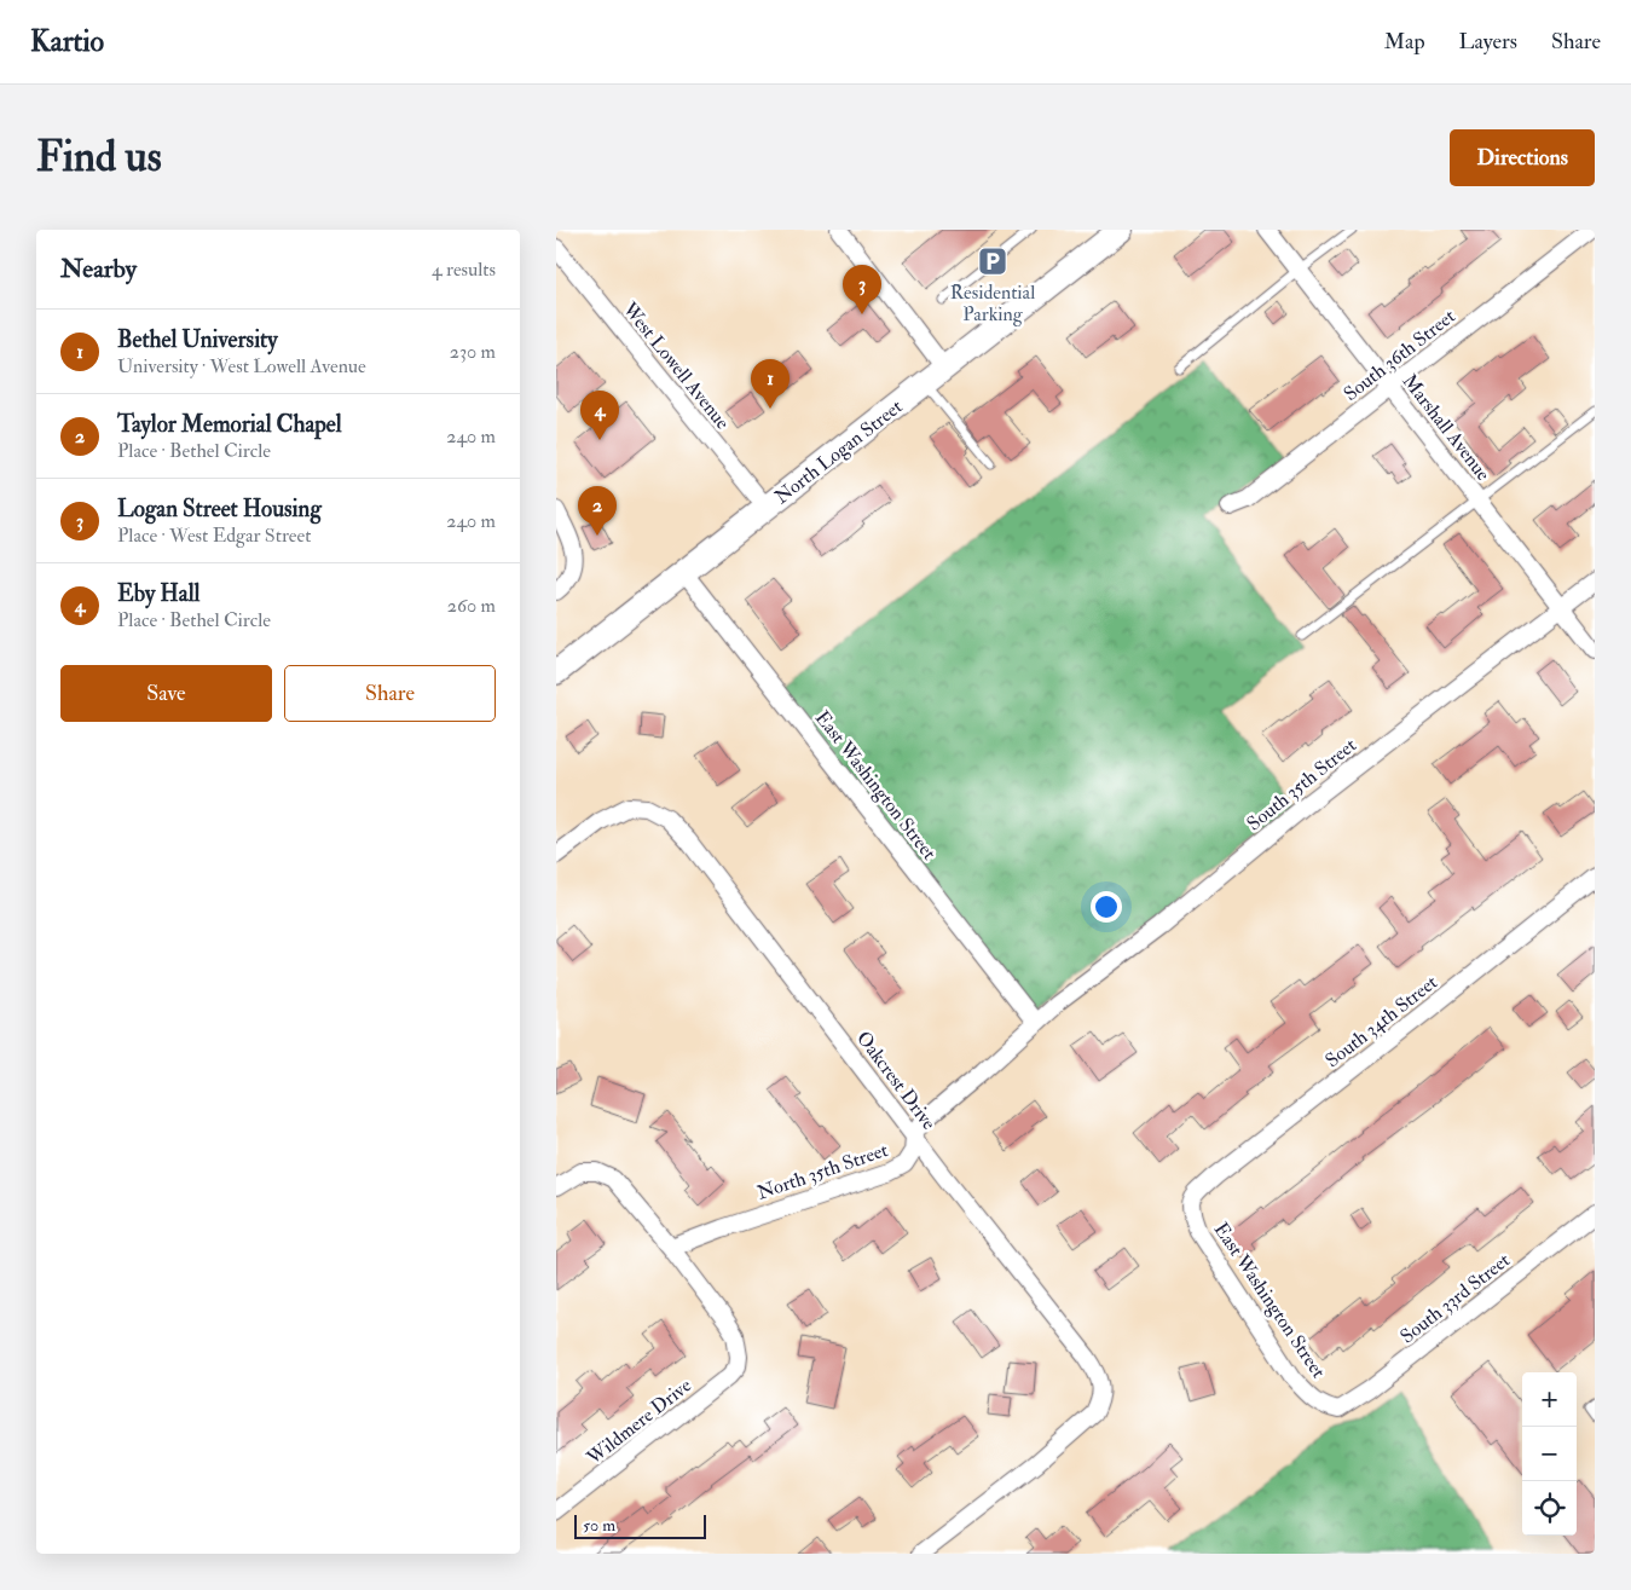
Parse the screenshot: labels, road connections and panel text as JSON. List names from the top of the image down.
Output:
{
  "streets": {
    "street": [
      "South 36th Street",
      "West Lowell Avenue",
      "Marshall Avenue",
      "North Logan Street",
      "South 35th Street",
      "East Washington Street",
      "South 34th Street",
      "Oakcrest Drive",
      "North 35th Street",
      "South 33rd Street",
      "Wildmere Drive"
    ]
  },
  "crossings": [
    ["South 36th Street", "Marshall Avenue"],
    ["West Lowell Avenue", "North Logan Street"],
    ["Marshall Avenue", "South 35th Street"],
    ["North Logan Street", "East Washington Street"],
    ["South 35th Street", "East Washington Street"],
    ["South 35th Street", "North 35th Street"],
    ["East Washington Street", "South 34th Street"],
    ["East Washington Street", "North 35th Street"],
    ["East Washington Street", "South 33rd Street"],
    ["Oakcrest Drive", "North 35th Street"],
    ["North 35th Street", "Wildmere Drive"]
  ],
  "places": {
    "parking": ["Residential Parking"]
  },
  "scale_bar": "50 m",
  "page": {
    "header": "Kartio",
    "nav": ["Map", "Layers", "Share"],
    "buttons": [
      "Directions",
      ["Save", "Share"]
    ],
    "title": "Find us",
    "heading": ["Nearby", "4 results"],
    "pins": [
      "3",
      "1",
      "4",
      "2"
    ],
    "list": [
      {
        "mark": "1",
        "name": "Bethel University",
        "note": "University · West Lowell Avenue",
        "value": "230 m"
      },
      {
        "mark": "2",
        "name": "Taylor Memorial Chapel",
        "note": "Place · Bethel Circle",
        "value": "240 m"
      },
      {
        "mark": "3",
        "name": "Logan Street Housing",
        "note": "Place · West Edgar Street",
        "value": "240 m"
      },
      {
        "mark": "4",
        "name": "Eby Hall",
        "note": "Place · Bethel Circle",
        "value": "260 m"
      }
    ],
    "map_buttons": ["+", "−"],
    "scale": "50 m"
  }
}
